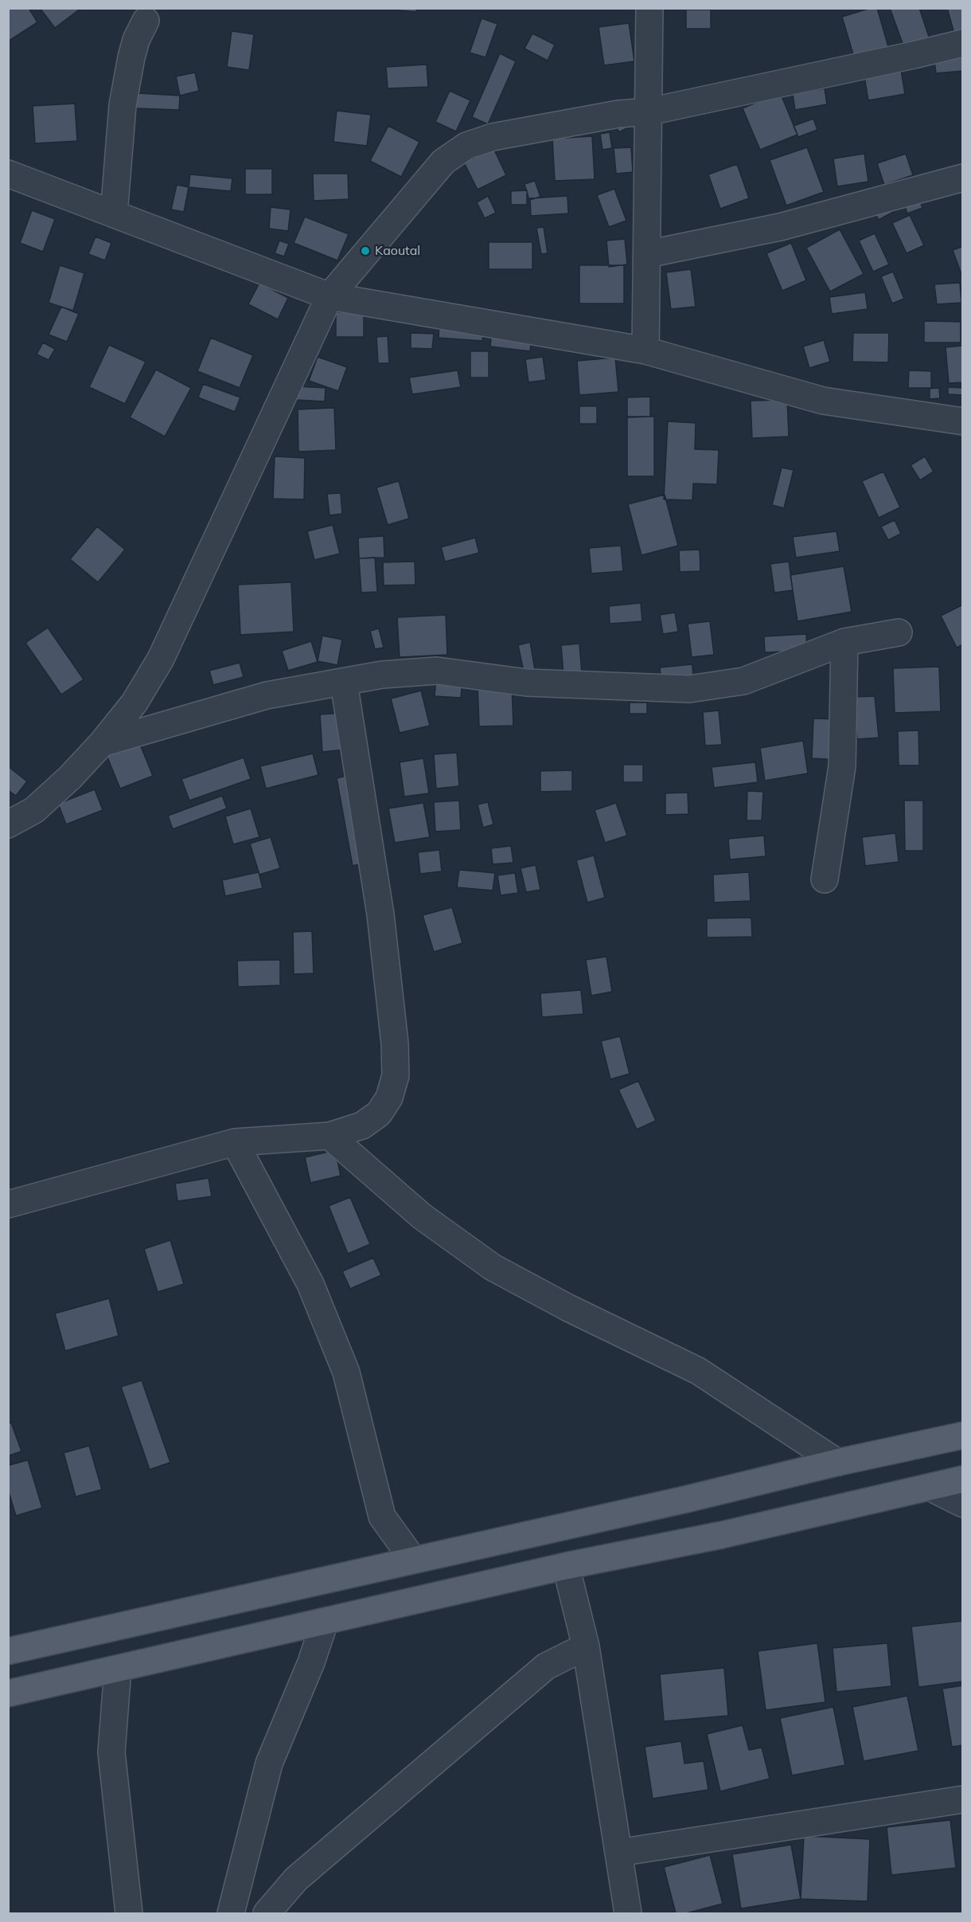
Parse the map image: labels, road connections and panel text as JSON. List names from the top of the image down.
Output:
{
  "places": ["Kaoutal"]
}
